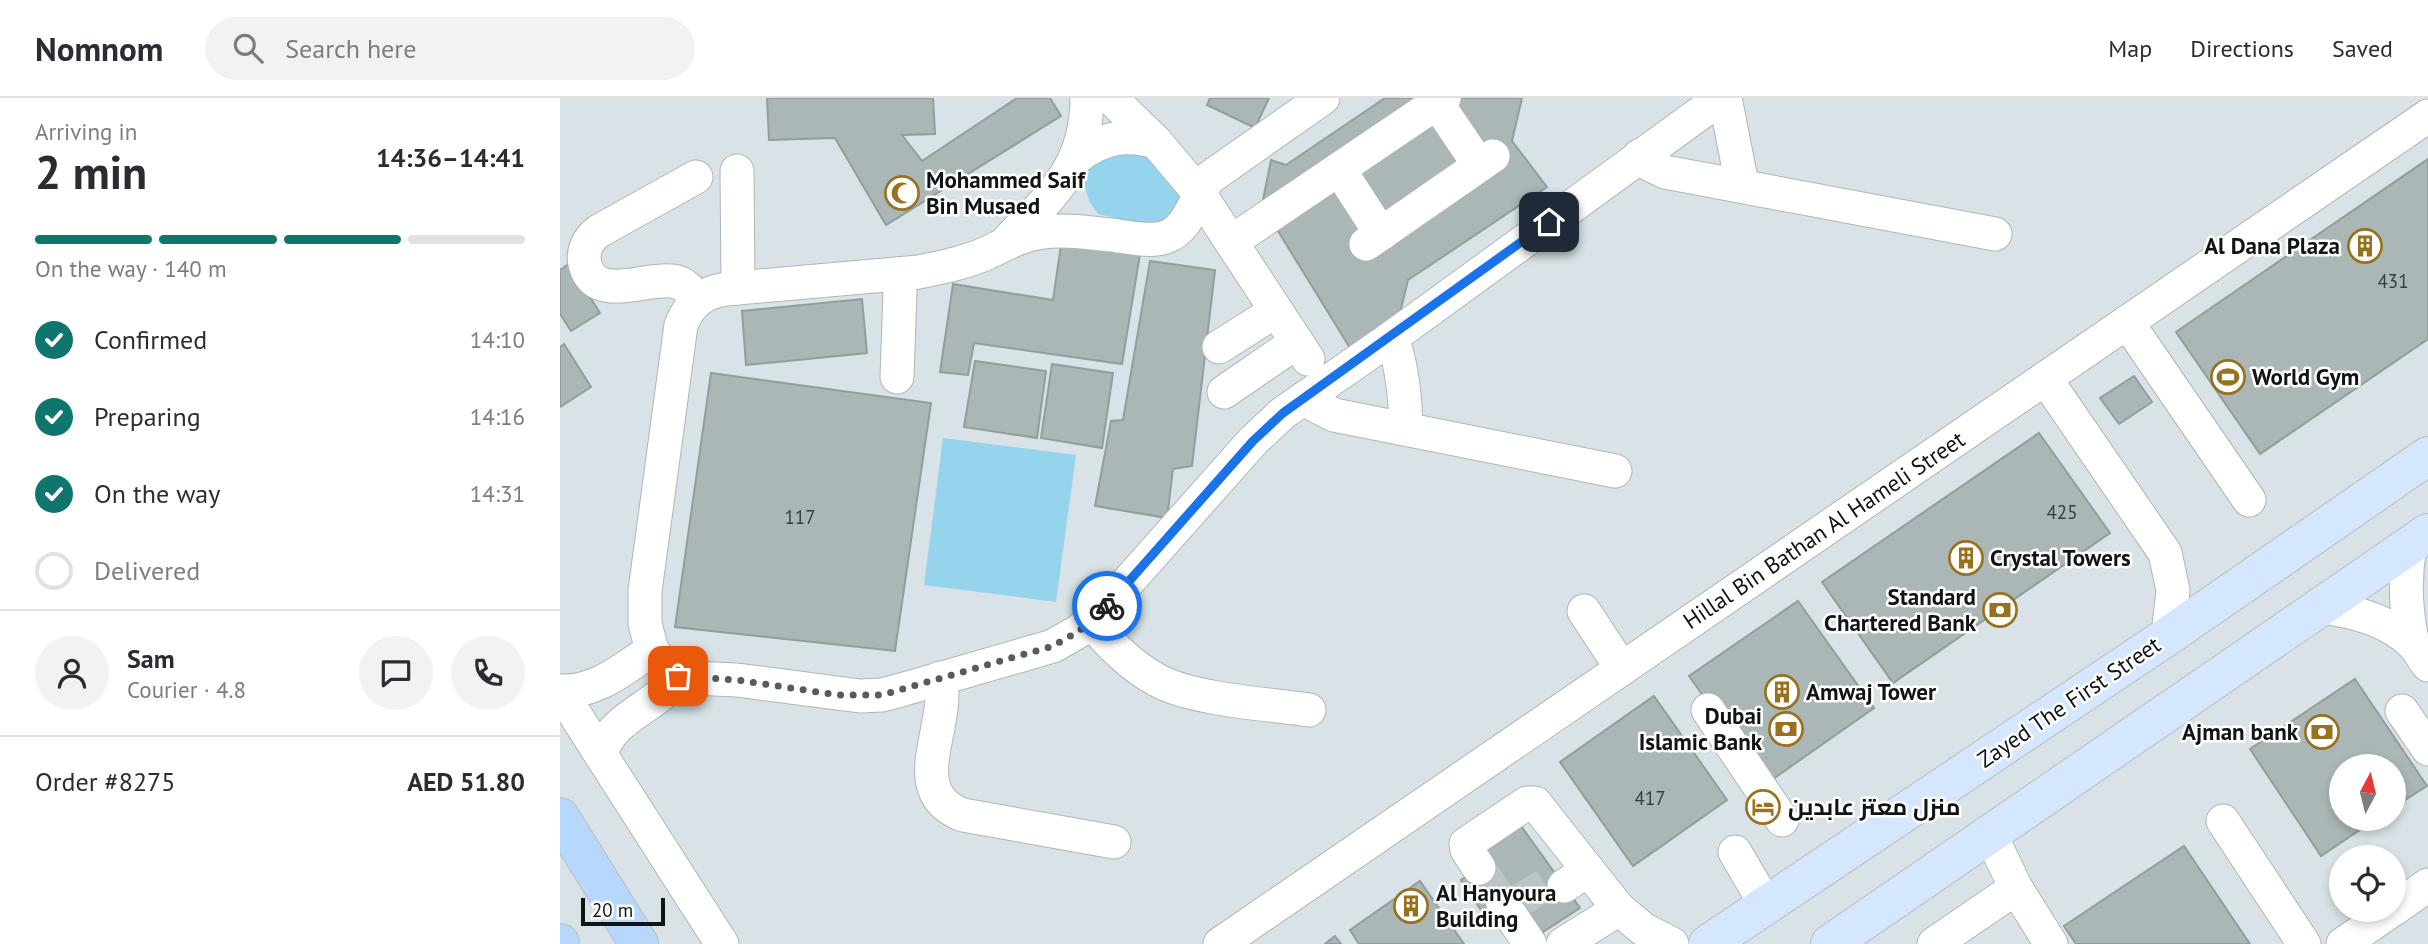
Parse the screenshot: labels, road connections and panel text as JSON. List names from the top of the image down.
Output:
{
  "streets": {
    "main road": ["Zayed The First Street"],
    "street": ["Hillal Bin Bathan Al Hameli Street"]
  },
  "places": {
    "mosque": ["Mohammed Saif Bin Musaed"],
    "building": [
      "Al Dana Plaza",
      "Crystal Towers",
      "Amwaj Tower",
      "Al Hanyoura Building"
    ],
    "sports": ["World Gym"],
    "bank": ["Standard Chartered Bank", "Dubai Islamic Bank", "Ajman bank"],
    "hotel": ["منزل معتز عابدين"]
  },
  "house_numbers": [
    "431",
    "425",
    "117",
    "417"
  ],
  "scale_bar": "20 m",
  "north": "top",
  "page": {
    "header": "Nomnom",
    "search": "Search here",
    "nav": ["Map", "Directions", "Saved"],
    "heading": ["2 min", "Arriving in", "14:36–14:41"],
    "panel": [
      "Sam",
      "Courier · 4.8",
      "Order #8275",
      "AED 51.80"
    ],
    "bar": "On the way · 140 m",
    "list": [
      ["Confirmed", "14:10"],
      ["Preparing", "14:16"],
      ["On the way", "14:31"],
      "Delivered"
    ],
    "scale": "20 m"
  }
}
